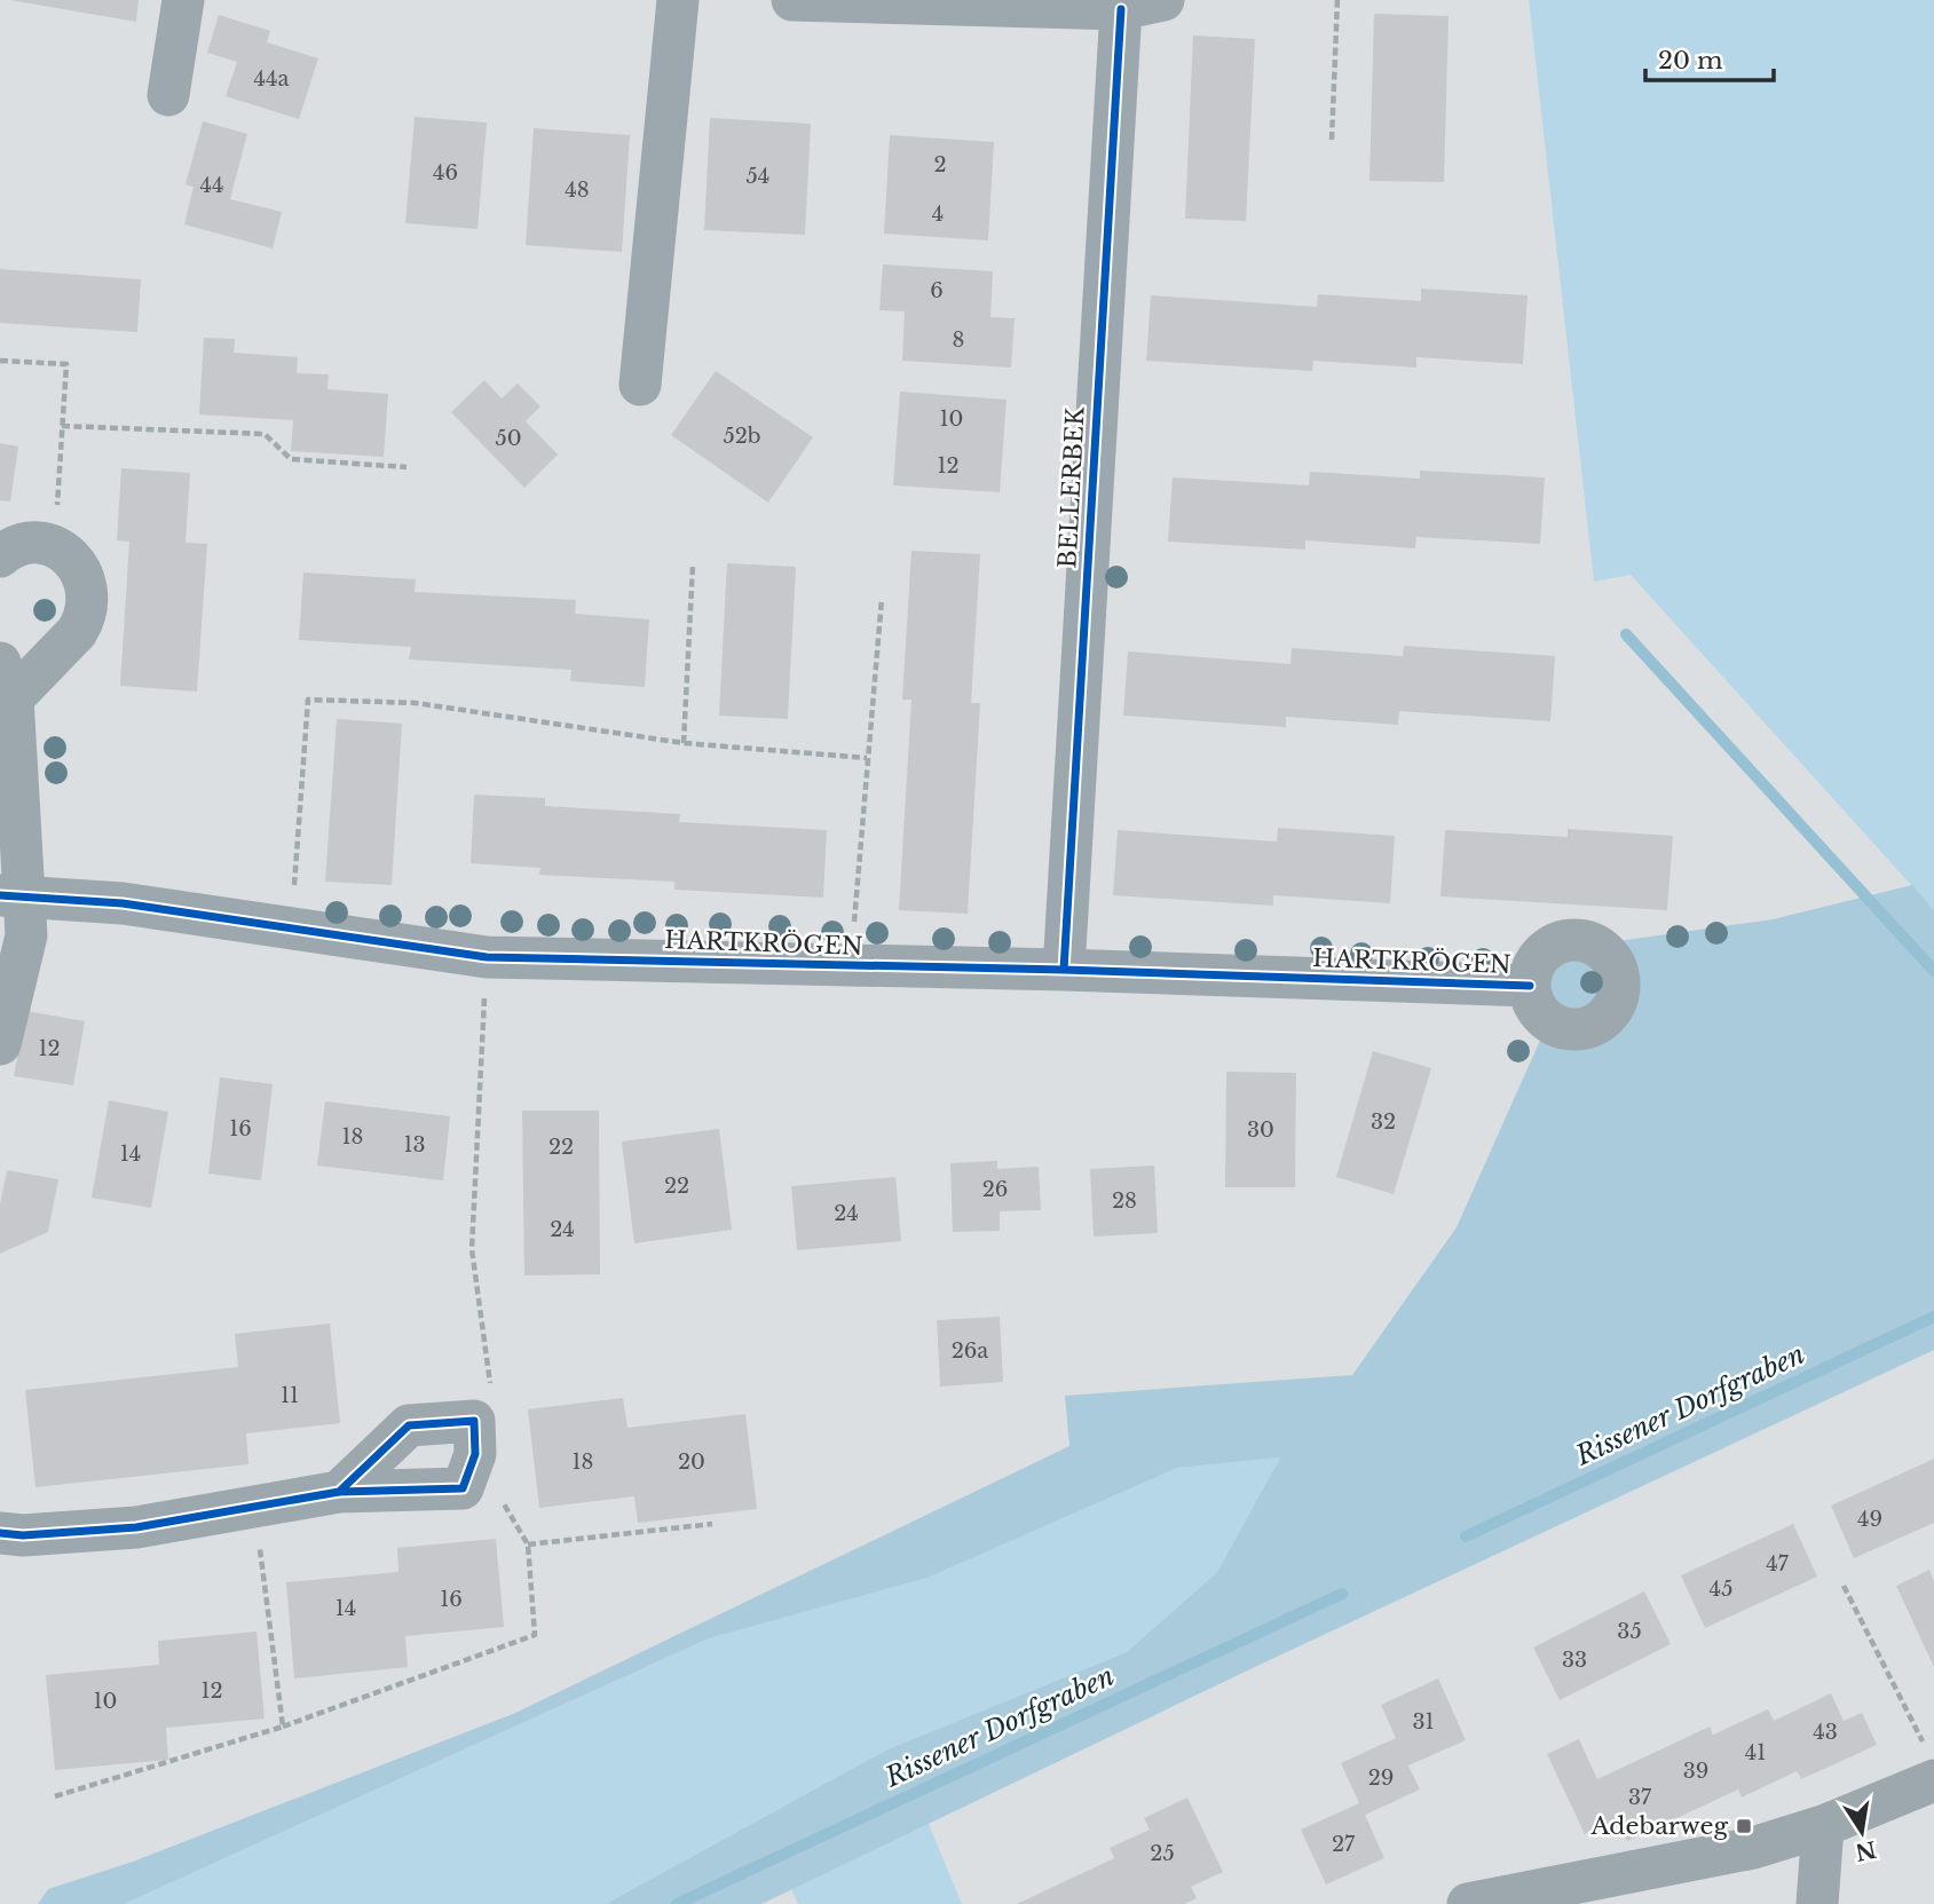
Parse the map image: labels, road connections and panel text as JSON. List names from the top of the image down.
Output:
{
  "streets": {
    "street": ["BELLERBEK", "HARTKRÖGEN"]
  },
  "crossings": [
    ["BELLERBEK", "HARTKRÖGEN"]
  ],
  "water": ["Rissener Dorfgraben"],
  "places": {
    "transit": ["Adebarweg"]
  },
  "house_numbers": [
    "44a",
    "2",
    "46",
    "54",
    "44",
    "48",
    "4",
    "6",
    "8",
    "10",
    "52b",
    "50",
    "12",
    "12",
    "32",
    "16",
    "30",
    "18",
    "13",
    "22",
    "14",
    "22",
    "26",
    "28",
    "24",
    "24",
    "26a",
    "11",
    "18",
    "20",
    "49",
    "47",
    "45",
    "16",
    "14",
    "35",
    "33",
    "12",
    "10",
    "31",
    "43",
    "41",
    "39",
    "29",
    "37",
    "27",
    "25"
  ],
  "scale_bar": "20 m",
  "north": "bottom"
}
